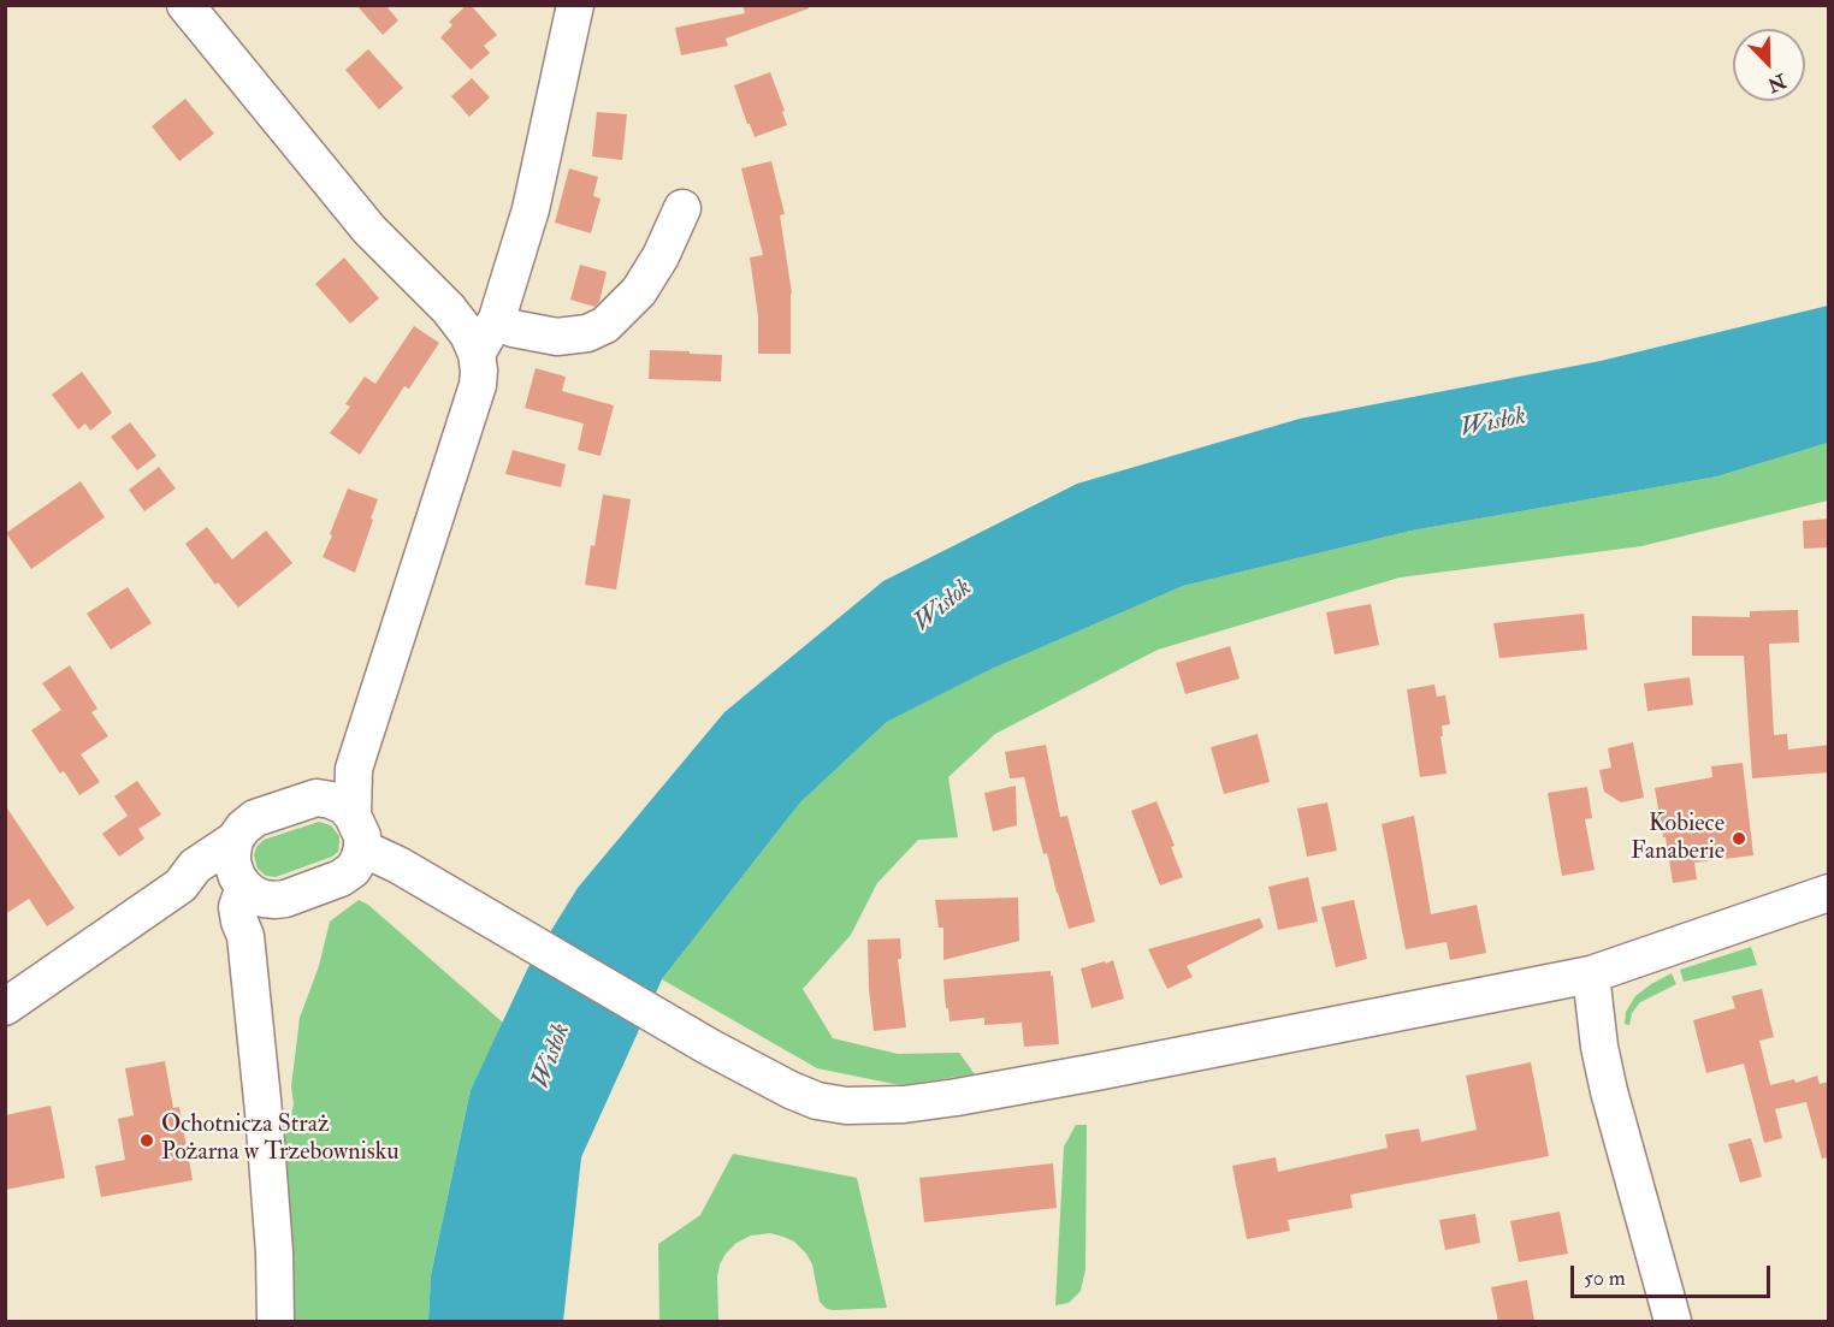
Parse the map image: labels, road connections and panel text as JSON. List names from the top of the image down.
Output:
{
  "water": ["Wisłok"],
  "places": ["Kobiece Fanaberie", "Ochotnicza Straż Pożarna w Trzebownisku"],
  "scale_bar": "50 m",
  "north": "bottom right"
}
